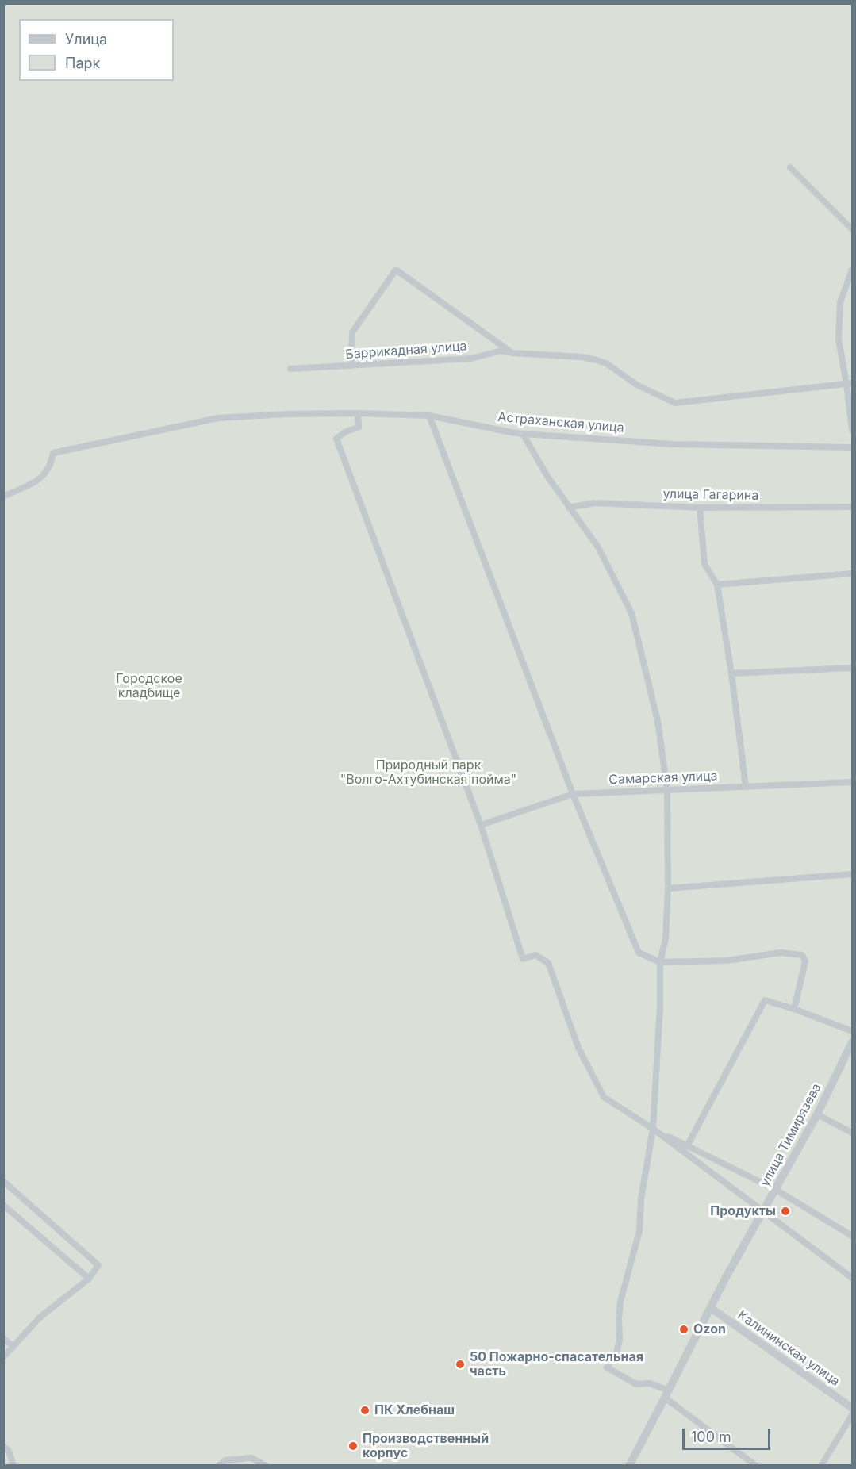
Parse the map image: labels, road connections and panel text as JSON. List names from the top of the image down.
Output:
{
  "streets": {
    "street": [
      "Баррикадная улица",
      "Астраханская улица",
      "улица Гагарина",
      "Самарская улица",
      "улица Тимирязева",
      "Калининская улица"
    ]
  },
  "crossings": [
    ["улица Тимирязева", "Калининская улица"]
  ],
  "parks": ["Городское кладбище", "Природный парк \"Волго-Ахтубинская пойма\""],
  "places": [
    "Продукты",
    "Ozon",
    "50 Пожарно-спасательная часть",
    "ПК Хлебнаш",
    "Производственный корпус"
  ],
  "legend": ["Улица", "Парк"],
  "scale_bar": "100 m"
}
